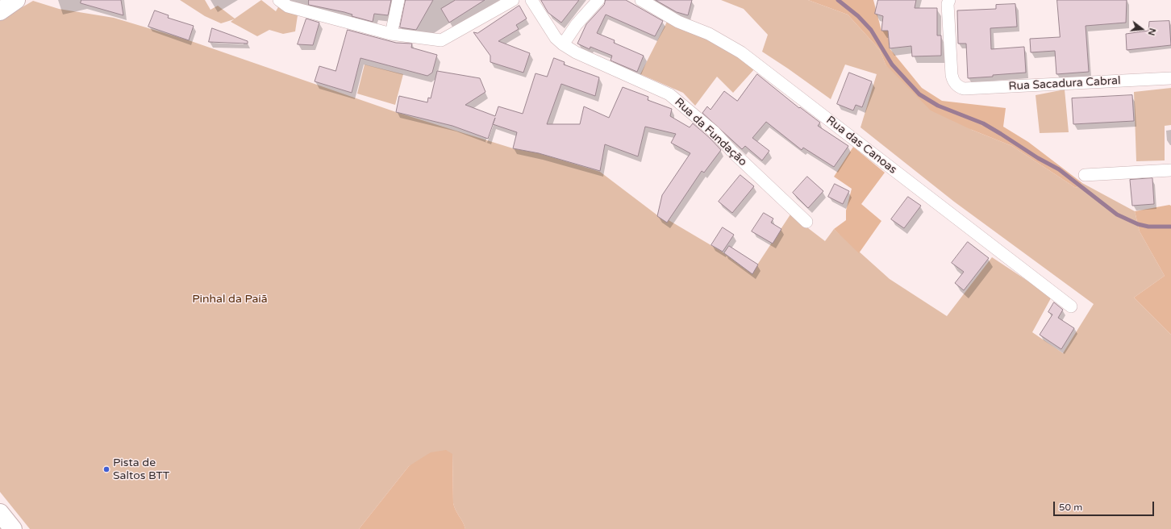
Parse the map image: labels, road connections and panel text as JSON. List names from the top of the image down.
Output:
{
  "streets": {
    "street": ["Rua Sacadura Cabral", "Rua da Fundação", "Rua das Canoas"]
  },
  "parks": ["Pinhal da Paiã"],
  "places": ["Pista de Saltos BTT"],
  "scale_bar": "50 m",
  "north": "right"
}
